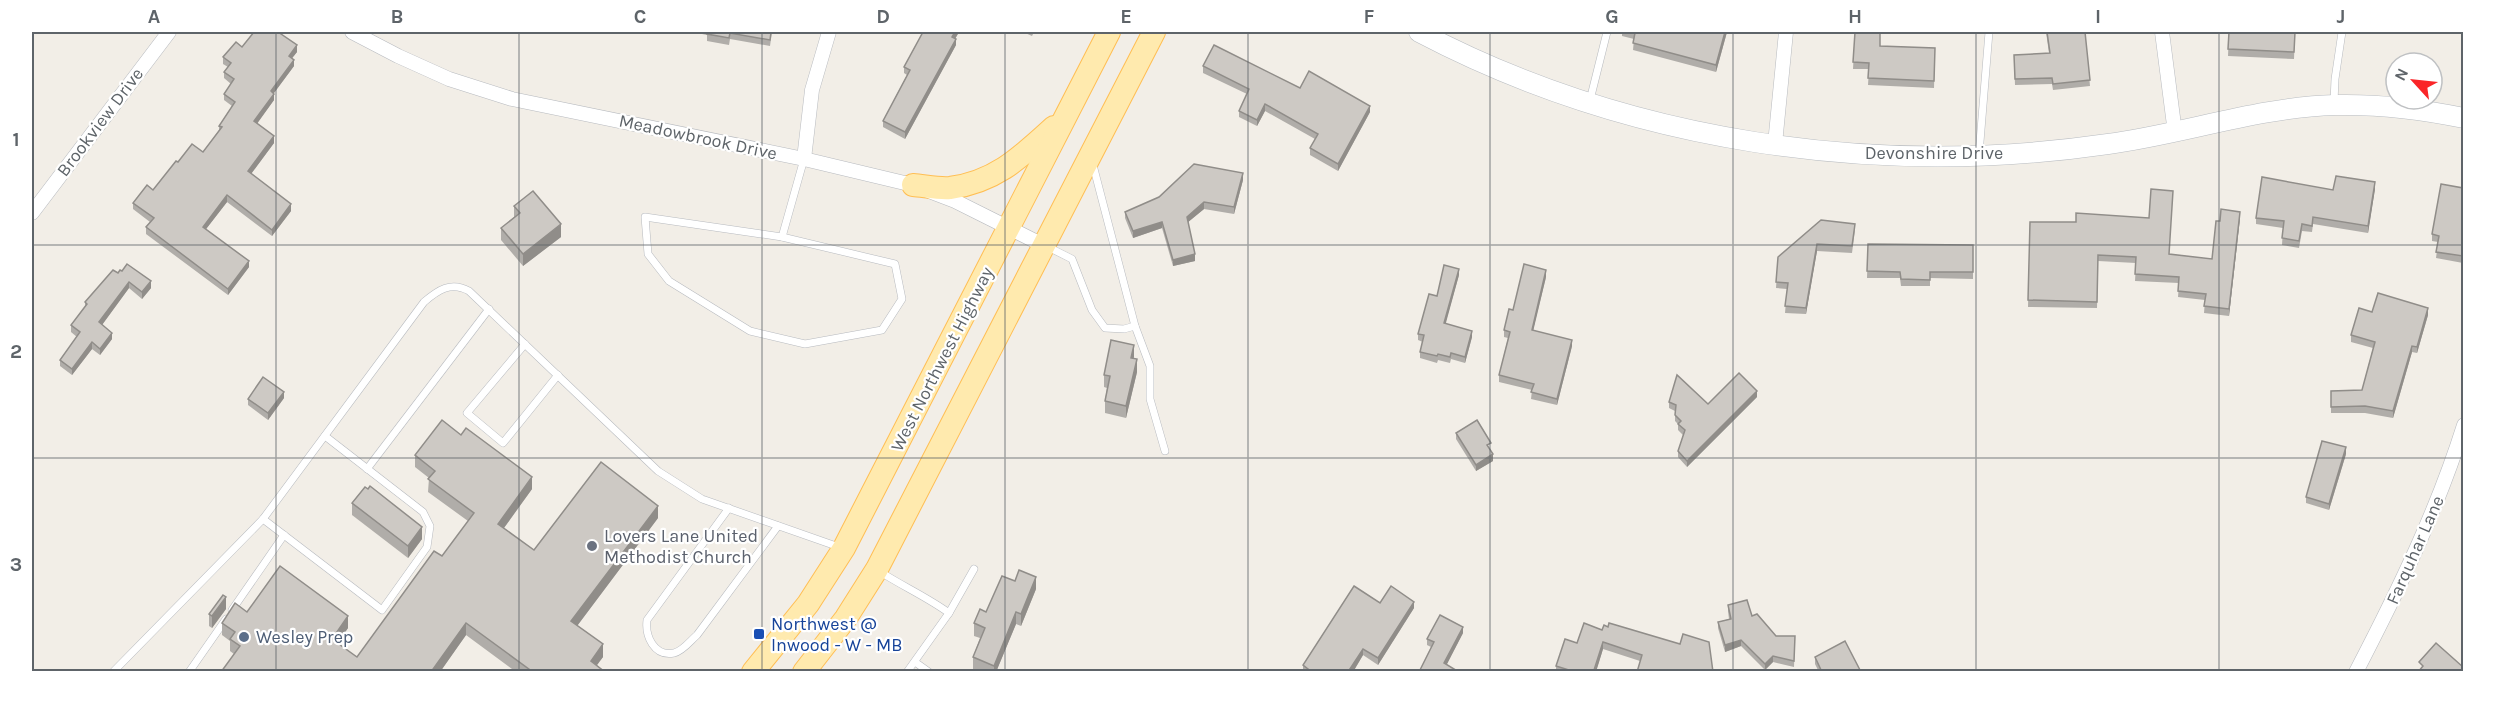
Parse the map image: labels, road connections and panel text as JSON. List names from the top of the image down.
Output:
{
  "streets": {
    "main road": ["West Northwest Highway"],
    "street": [
      "Brookview Drive",
      "Meadowbrook Drive",
      "Devonshire Drive",
      "Farquhar Lane"
    ]
  },
  "crossings": [
    ["Meadowbrook Drive", "West Northwest Highway"]
  ],
  "places": {
    "other": ["Lovers Lane United Methodist Church", "Wesley Prep"],
    "transit": ["Northwest @ Inwood - W - MB"]
  },
  "north": "top left",
  "grid": {
    "columns": [
      "A",
      "B",
      "C",
      "D",
      "E",
      "F",
      "G",
      "H",
      "I",
      "J"
    ],
    "rows": ["1", "2", "3"]
  }
}
